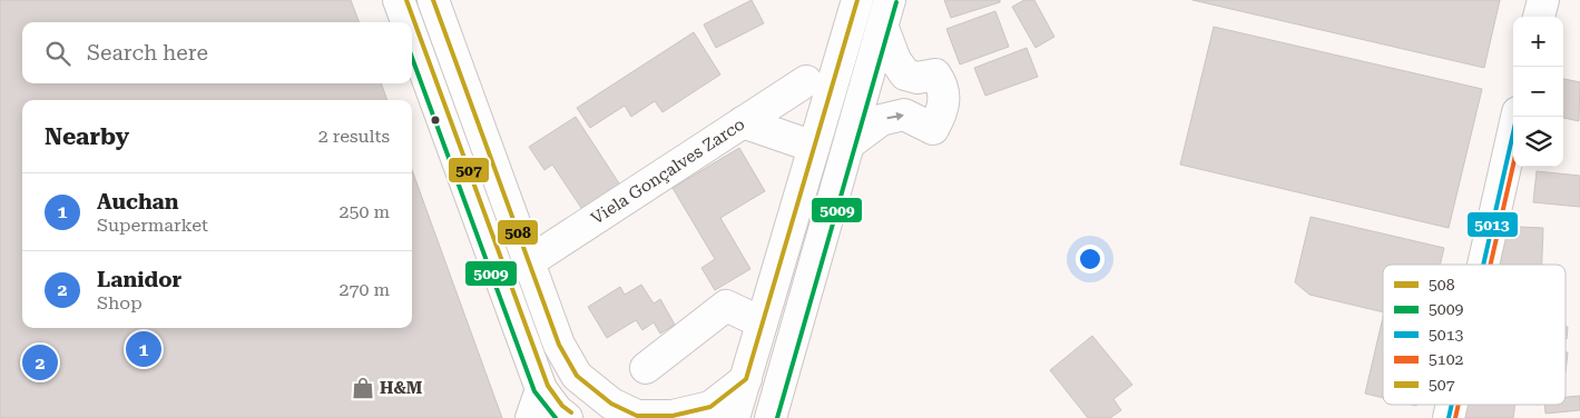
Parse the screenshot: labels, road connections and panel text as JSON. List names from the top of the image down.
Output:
{
  "streets": {
    "main road": ["Viela Gonçalves Zarco"]
  },
  "places": {
    "shop": ["H&M"]
  },
  "lines": [
    "transit line 508",
    "transit line 507",
    "transit line 5009",
    "transit line 5013",
    "transit line 5102"
  ],
  "legend": [
    "508",
    "5009",
    "5013",
    "5102",
    "507"
  ],
  "page": {
    "map_buttons": ["+", "−"],
    "search": "Search here",
    "heading": ["Nearby", "2 results"],
    "list": [
      {
        "mark": "1",
        "name": "Auchan",
        "note": "Supermarket",
        "value": "250 m"
      },
      {
        "mark": "2",
        "name": "Lanidor",
        "note": "Shop",
        "value": "270 m"
      }
    ],
    "pins": ["1", "2"]
  }
}
